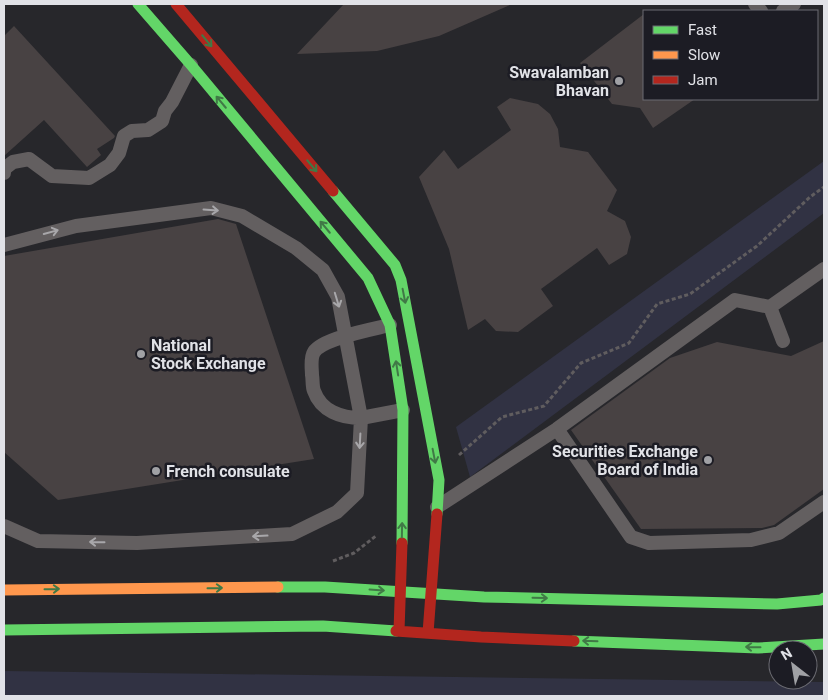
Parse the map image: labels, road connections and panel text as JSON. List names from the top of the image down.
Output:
{
  "places": [
    "Swavalamban Bhavan",
    "National Stock Exchange",
    "Securities Exchange Board of India",
    "French consulate"
  ],
  "legend": ["Fast", "Slow", "Jam"],
  "north": "top left"
}
